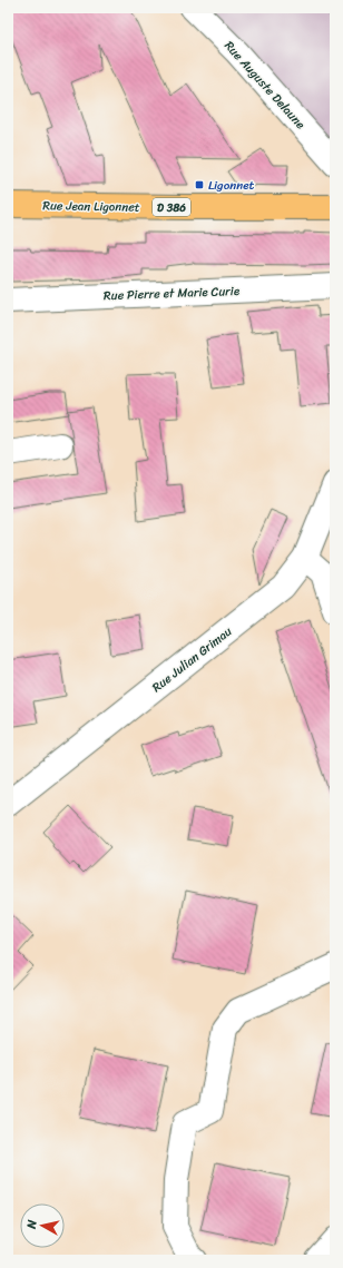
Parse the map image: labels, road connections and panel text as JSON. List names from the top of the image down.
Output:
{
  "streets": {
    "main road": ["Rue Jean Ligonnet", "D 386"],
    "street": ["Rue Auguste Delaune", "Rue Pierre et Marie Curie", "Rue Julian Grimau"]
  },
  "places": {
    "transit": ["Ligonnet"]
  },
  "north": "left"
}
